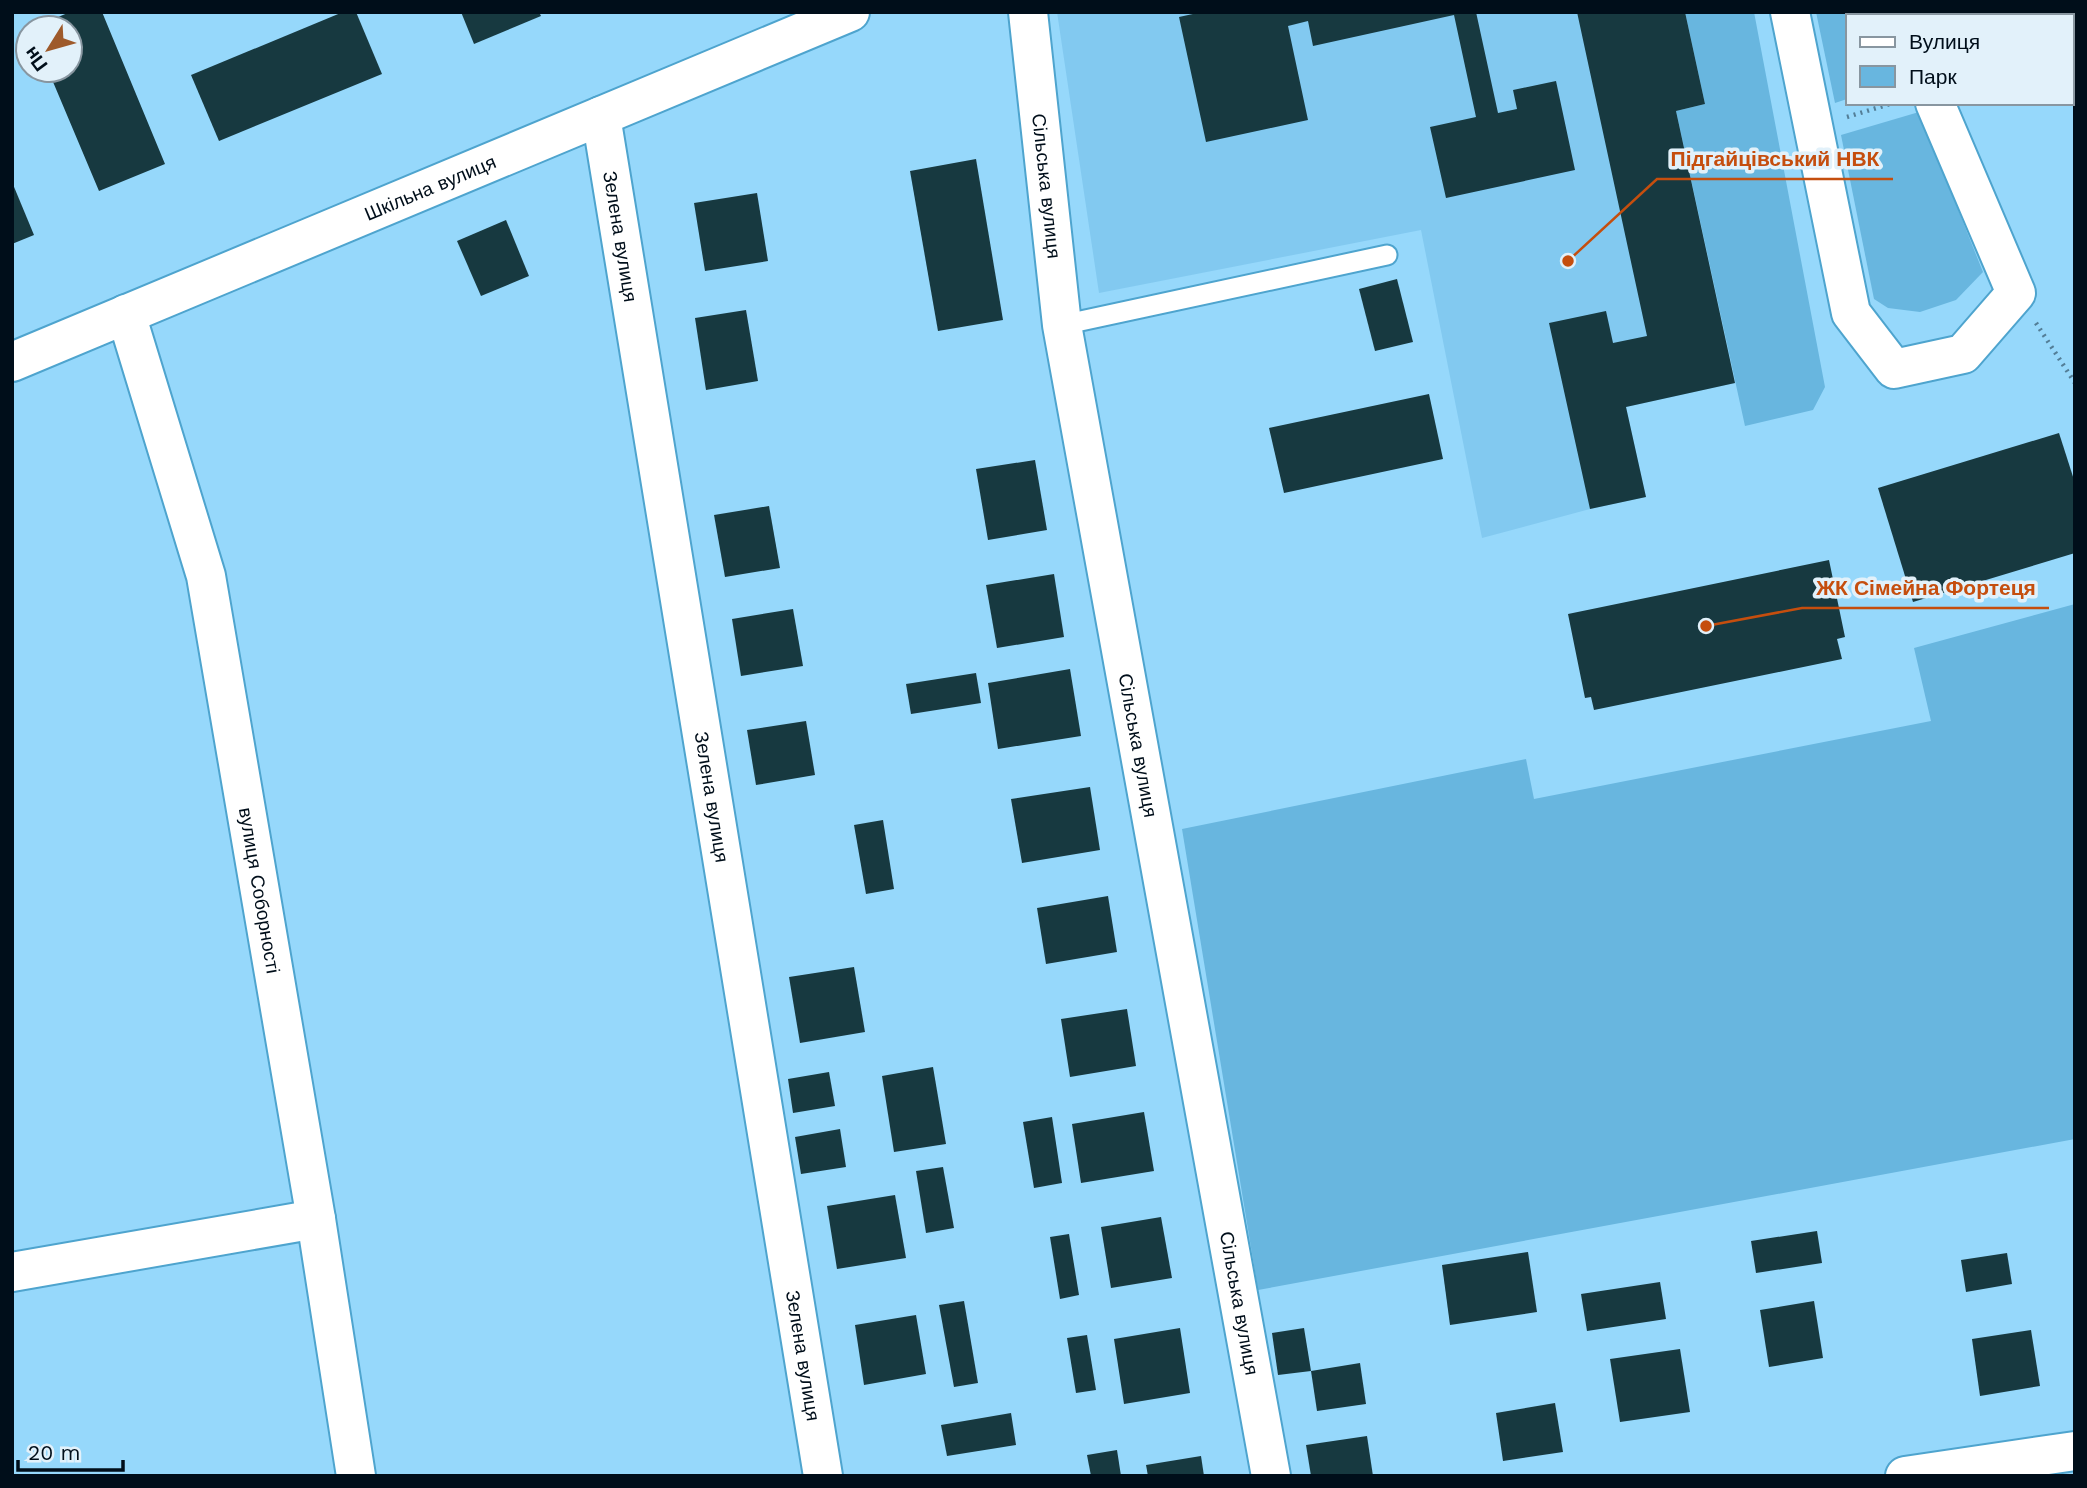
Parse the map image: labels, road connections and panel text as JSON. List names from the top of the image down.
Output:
{
  "streets": {
    "street": [
      "Сільська вулиця",
      "Шкільна вулиця",
      "Зелена вулиця",
      "вулиця Соборності"
    ]
  },
  "crossings": [
    ["Шкільна вулиця", "Зелена вулиця"],
    ["Шкільна вулиця", "вулиця Соборності"]
  ],
  "places": ["Підгайцівський НВК", "ЖК Сімейна Фортеця"],
  "legend": ["Вулиця", "Парк"],
  "scale_bar": "20 m",
  "north": "bottom left"
}
